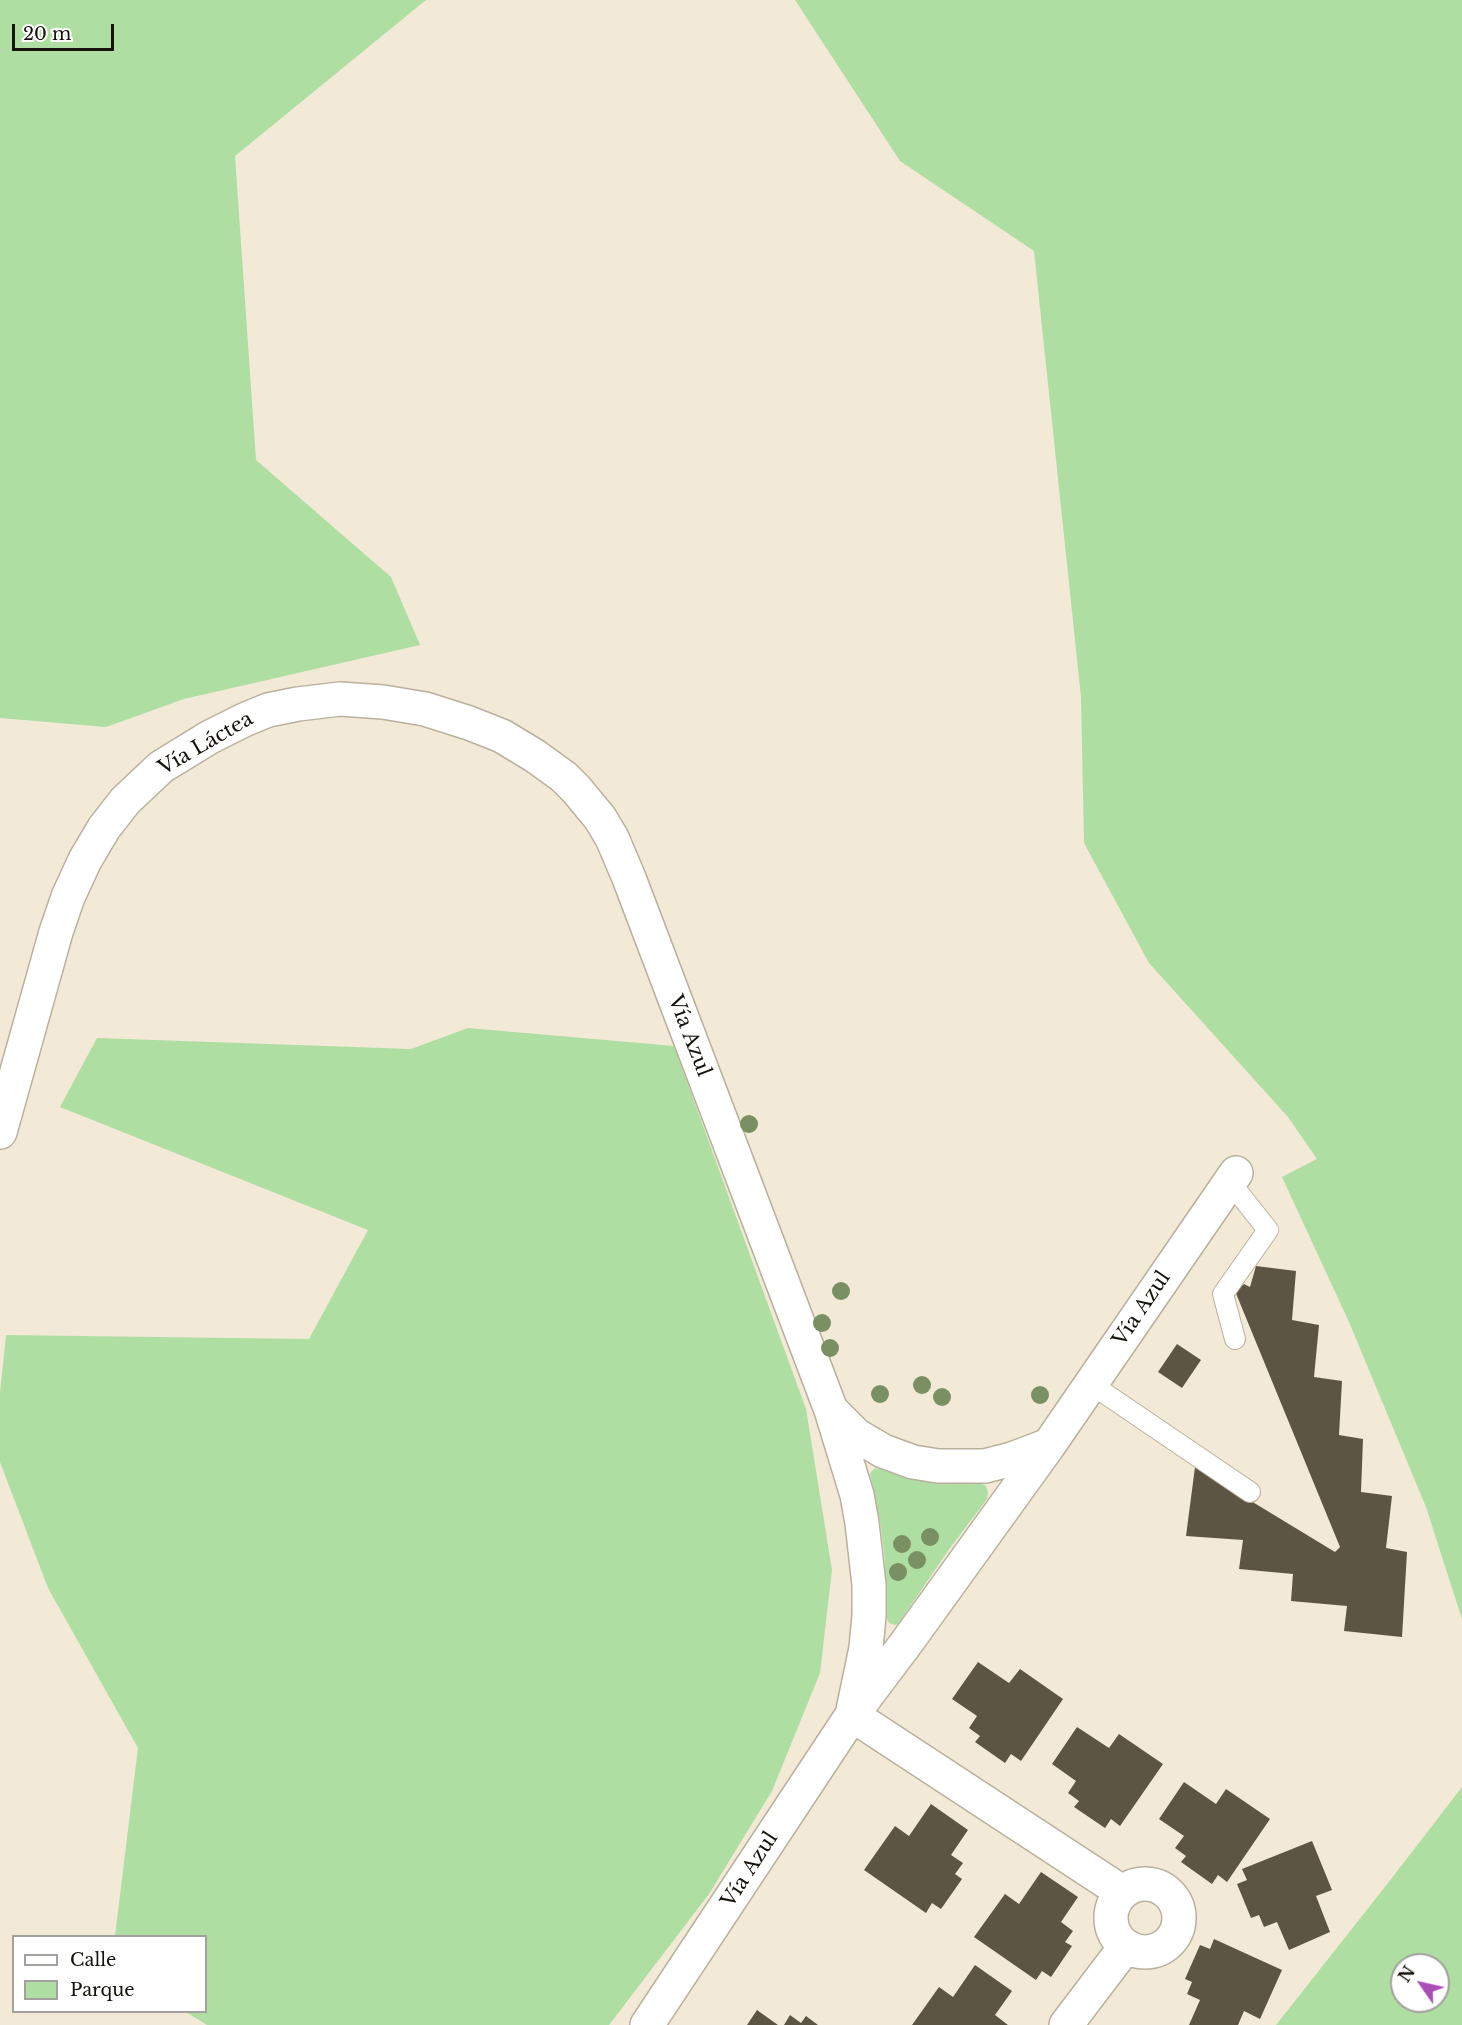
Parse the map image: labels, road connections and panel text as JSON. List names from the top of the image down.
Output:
{
  "streets": {
    "street": ["Vía Láctea", "Vía Azul"]
  },
  "crossings": [
    ["Vía Láctea", "Vía Azul"]
  ],
  "legend": ["Calle", "Parque"],
  "scale_bar": "20 m",
  "north": "top left"
}
